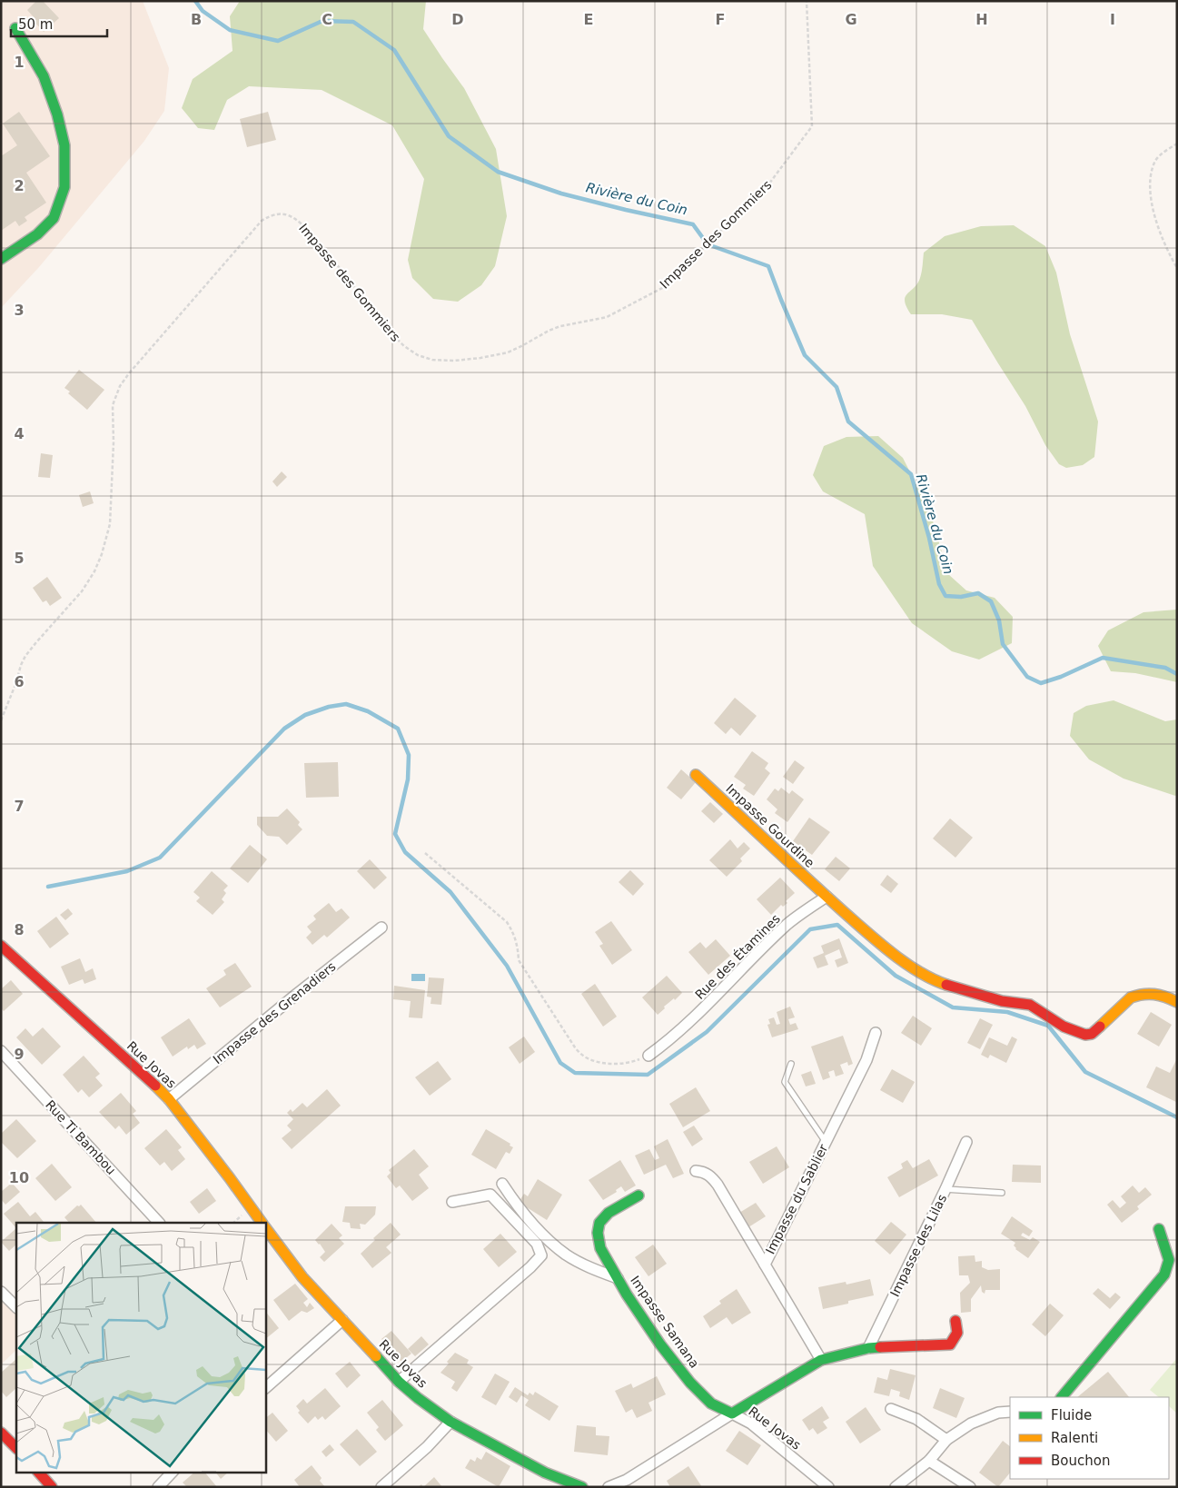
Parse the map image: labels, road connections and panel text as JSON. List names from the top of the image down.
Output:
{
  "streets": {
    "street": [
      "Impasse Gourdine",
      "Rue des Étamines",
      "Impasse des Grenadiers",
      "Rue Jovas",
      "Rue Ti Bambou",
      "Impasse du Sablier",
      "Impasse des Lilas",
      "Impasse Samana"
    ],
    "path": ["Impasse des Gommiers"]
  },
  "crossings": [
    ["Impasse Gourdine", "Rue des Étamines"],
    ["Impasse des Grenadiers", "Rue Jovas"],
    ["Rue Jovas", "Impasse Samana"]
  ],
  "water": ["Rivière du Coin"],
  "legend": ["Fluide", "Ralenti", "Bouchon"],
  "scale_bar": "50 m",
  "grid": {
    "columns": [
      "B",
      "C",
      "D",
      "E",
      "F",
      "G",
      "H",
      "I"
    ],
    "rows": [
      "1",
      "2",
      "3",
      "4",
      "5",
      "6",
      "7",
      "8",
      "9",
      "10"
    ]
  }
}
